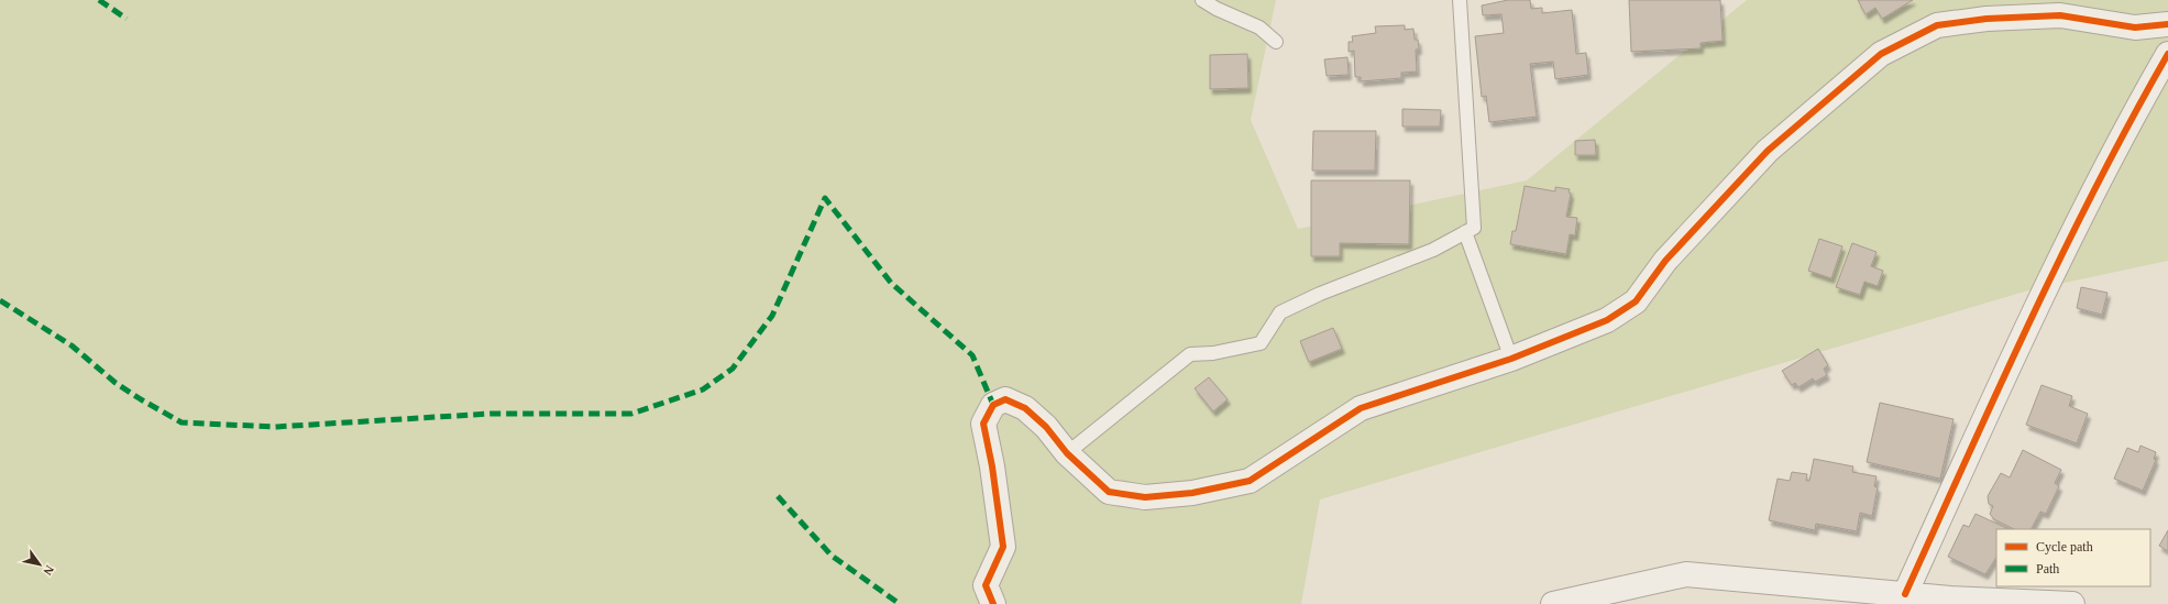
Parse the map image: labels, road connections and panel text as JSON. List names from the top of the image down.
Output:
{
  "legend": ["Cycle path", "Path"],
  "north": "bottom right"
}
